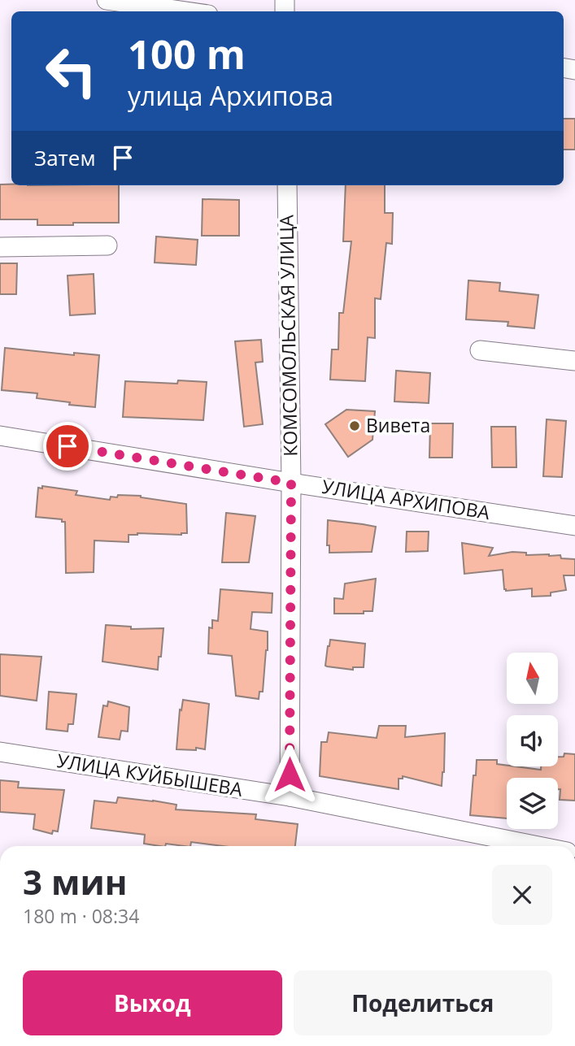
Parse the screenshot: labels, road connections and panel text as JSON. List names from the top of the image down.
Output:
{
  "streets": {
    "street": ["КОМСОМОЛЬСКАЯ УЛИЦА", "УЛИЦА АРХИПОВА", "УЛИЦА КУЙБЫШЕВА"]
  },
  "crossings": [
    ["КОМСОМОЛЬСКАЯ УЛИЦА", "УЛИЦА АРХИПОВА"],
    ["КОМСОМОЛЬСКАЯ УЛИЦА", "УЛИЦА КУЙБЫШЕВА"]
  ],
  "places": ["Вивета"],
  "north": "top",
  "page": {
    "turn": ["100 m", "улица Архипова"],
    "then": "Затем",
    "heading": ["3 мин", "180 m · 08:34"],
    "buttons": ["Выход", "Поделиться"]
  }
}
